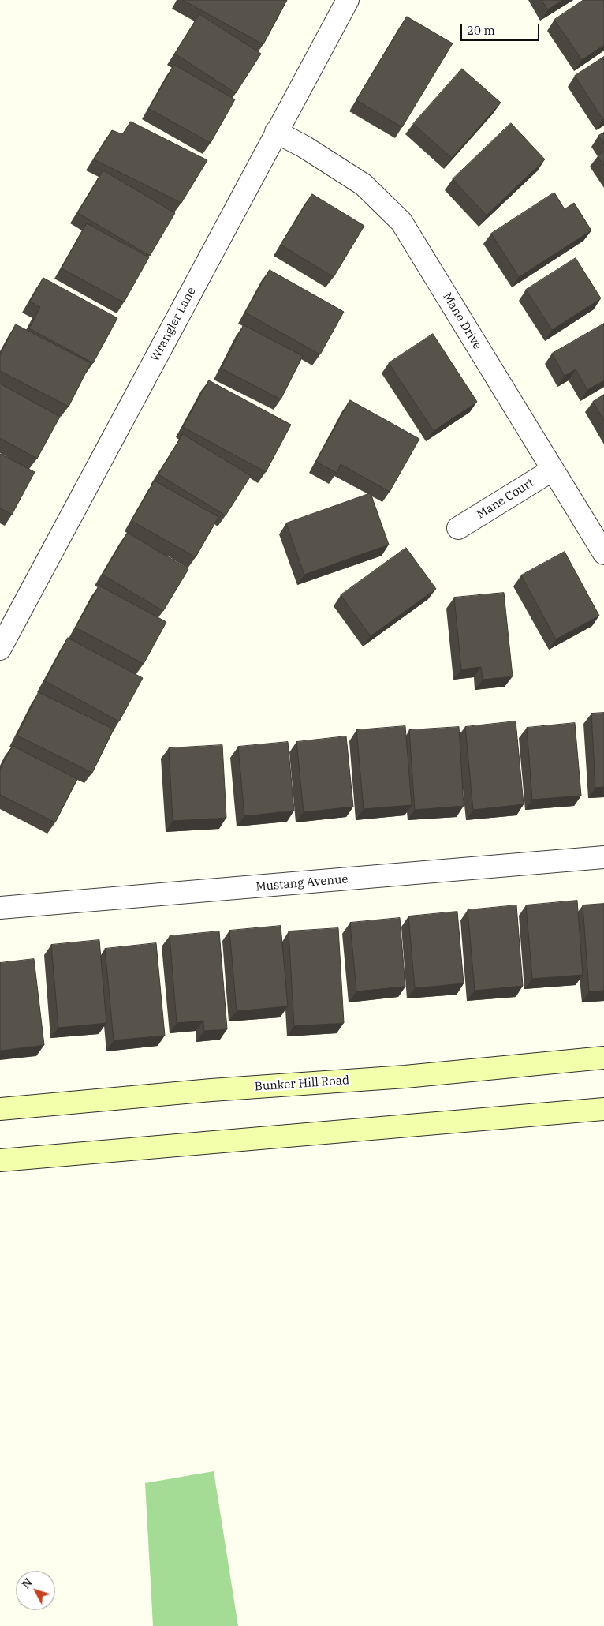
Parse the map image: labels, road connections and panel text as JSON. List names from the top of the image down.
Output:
{
  "streets": {
    "main road": ["Bunker Hill Road"],
    "street": [
      "Mane Drive",
      "Wrangler Lane",
      "Mane Court",
      "Mustang Avenue"
    ]
  },
  "crossings": [
    ["Mane Drive", "Wrangler Lane"],
    ["Mane Drive", "Mane Court"]
  ],
  "scale_bar": "20 m",
  "north": "top left"
}
